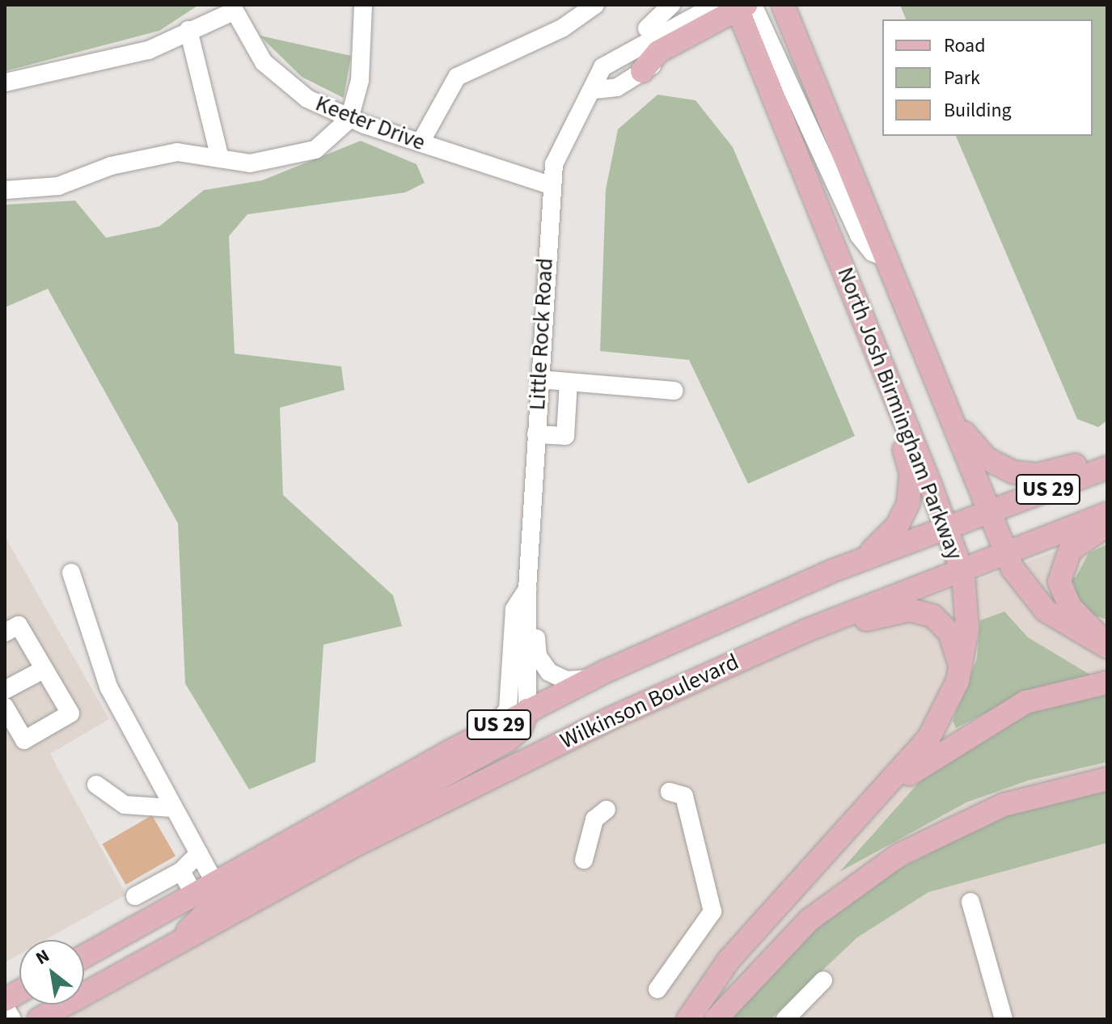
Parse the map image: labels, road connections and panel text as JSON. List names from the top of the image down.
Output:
{
  "streets": {
    "main road": ["North Josh Birmingham Parkway", "US 29", "Wilkinson Boulevard"],
    "street": ["Keeter Drive", "Little Rock Road"]
  },
  "crossings": [
    ["Keeter Drive", "Little Rock Road"],
    ["Little Rock Road", "North Josh Birmingham Parkway"],
    ["Little Rock Road", "Wilkinson Boulevard"],
    ["North Josh Birmingham Parkway", "Wilkinson Boulevard"]
  ],
  "legend": ["Road", "Park", "Building"],
  "north": "top left"
}
